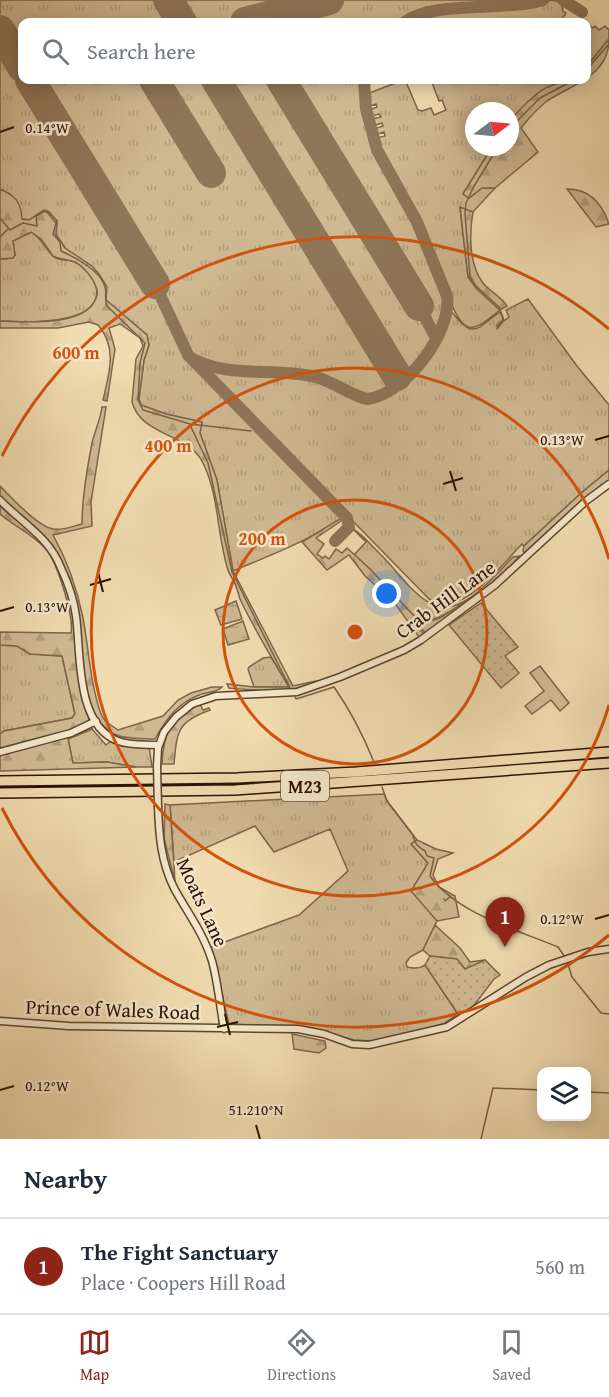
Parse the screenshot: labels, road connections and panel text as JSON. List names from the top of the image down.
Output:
{
  "streets": {
    "highway": ["M23"],
    "street": ["Crab Hill Lane", "Moats Lane", "Prince of Wales Road"]
  },
  "crossings": [
    ["Crab Hill Lane", "Moats Lane"],
    ["Moats Lane", "Prince of Wales Road"]
  ],
  "north": "right",
  "page": {
    "search": "Search here",
    "pins": "1",
    "heading": "Nearby",
    "list": [
      {
        "mark": "1",
        "name": "The Fight Sanctuary",
        "note": "Place · Coopers Hill Road",
        "value": "560 m"
      }
    ],
    "nav": ["Map", "Directions", "Saved"]
  },
  "coordinates": [
    "0.14°W",
    "0.13°W",
    "0.12°W",
    "51.210°N"
  ],
  "rings": ["600 m", "400 m", "200 m"]
}
